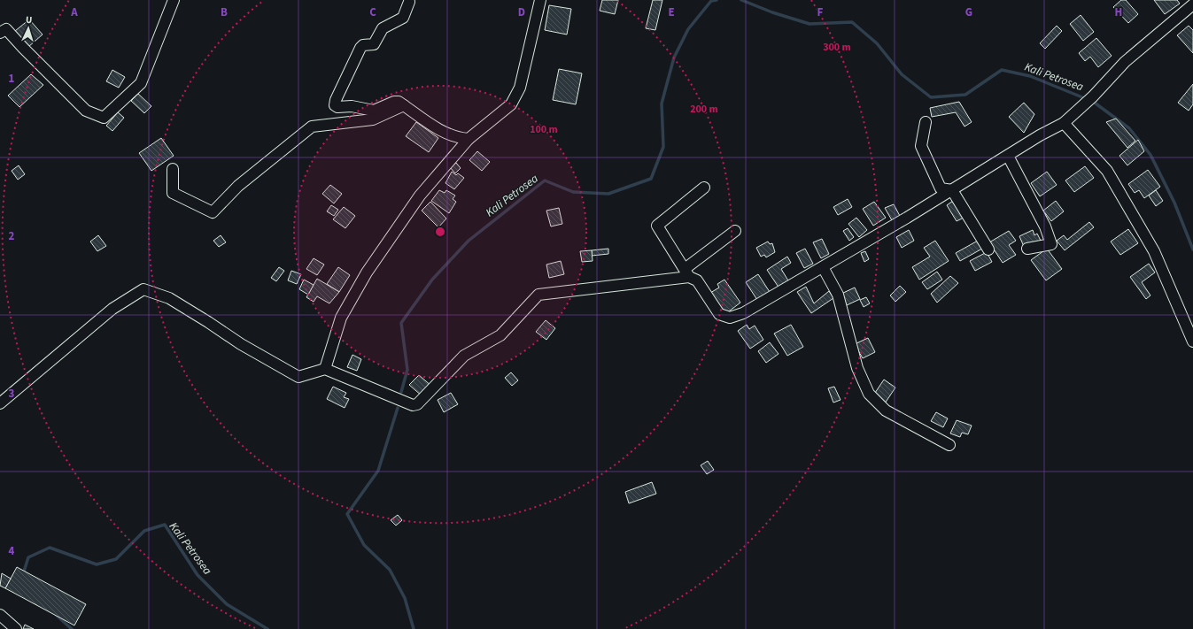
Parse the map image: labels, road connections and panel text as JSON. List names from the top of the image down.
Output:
{
  "water": ["Kali Petrosea"],
  "north": "top",
  "grid": {
    "columns": [
      "A",
      "B",
      "C",
      "D",
      "E",
      "F",
      "G",
      "H"
    ],
    "rows": [
      "1",
      "2",
      "3",
      "4"
    ]
  },
  "rings": ["300 m", "200 m", "100 m"]
}
